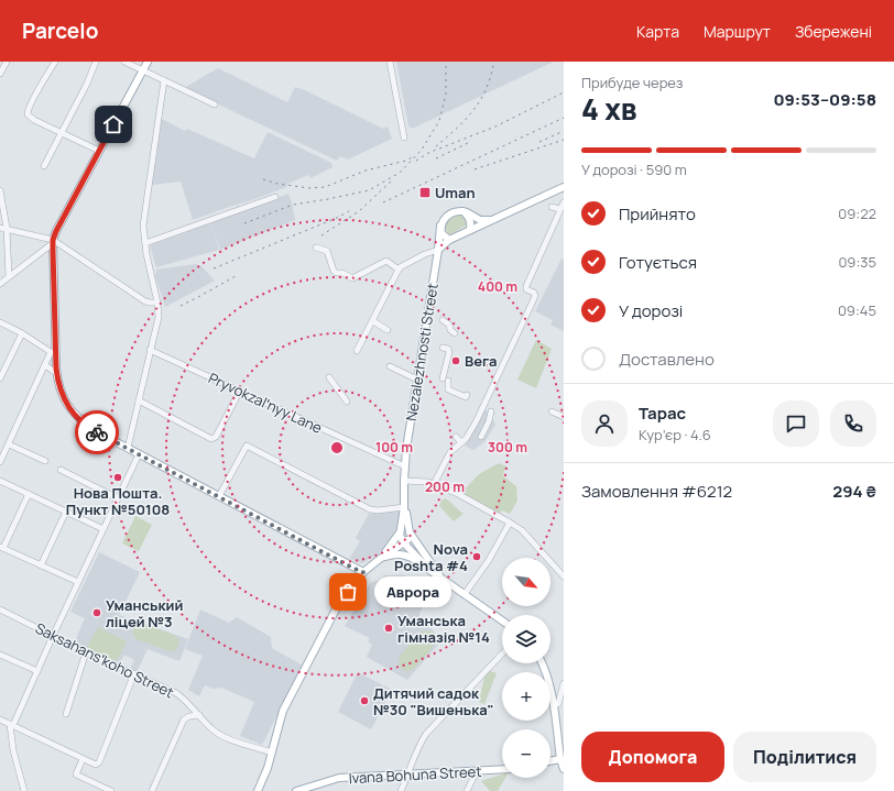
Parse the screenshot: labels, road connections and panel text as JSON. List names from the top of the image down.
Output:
{
  "streets": {
    "main road": ["Nezalezhnosti Street", "Ivana Bohuna Street"],
    "street": ["Pryvokzalʹnyy Lane", "Saksahansʹkoho Street"]
  },
  "crossings": [
    ["Nezalezhnosti Street", "Pryvokzalʹnyy Lane"]
  ],
  "places": {
    "transit": ["Uman"],
    "other": [
      "Вега",
      "Нова Пошта. Пункт №50108",
      "Nova Poshta #4",
      "Аврора",
      "Уманський ліцей №3",
      "Уманська гімназія №14",
      "Дитячий садок №30 \"Вишенька\""
    ]
  },
  "north": "bottom right",
  "page": {
    "header": "Parcelo",
    "nav": ["Карта", "Маршрут", "Збережені"],
    "heading": ["4 хв", "Прибуде через", "09:53–09:58"],
    "panel": [
      "Тарас",
      "Кур’єр · 4.6",
      "Замовлення #6212",
      "294 ₴"
    ],
    "bar": "У дорозі · 590 m",
    "list": [
      ["Прийнято", "09:22"],
      ["Готується", "09:35"],
      ["У дорозі", "09:45"],
      "Доставлено"
    ],
    "map_buttons": ["+", "−"],
    "bubble": "Аврора",
    "buttons": ["Допомога", "Поділитися"]
  },
  "rings": [
    "400 m",
    "100 m",
    "300 m",
    "200 m"
  ]
}
